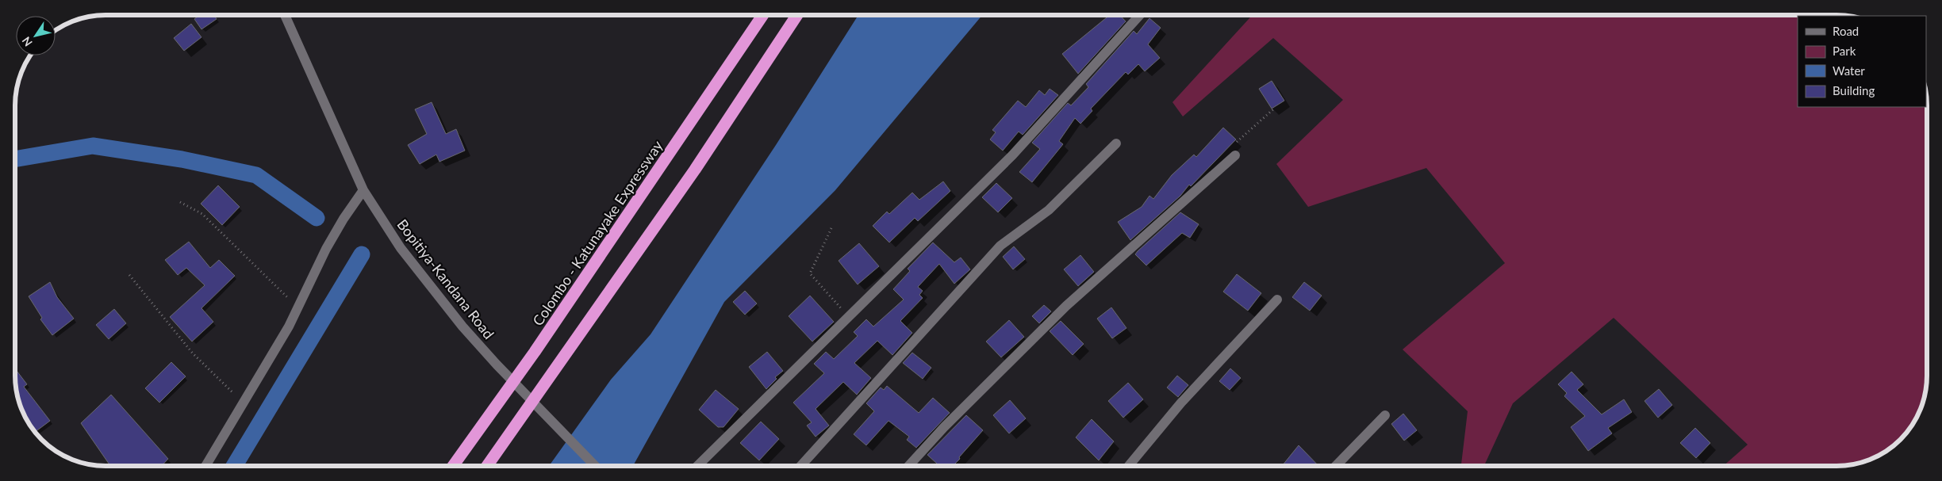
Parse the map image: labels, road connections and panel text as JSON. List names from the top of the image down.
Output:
{
  "streets": {
    "highway": ["Colombo - Katunayake Expressway"],
    "street": ["Bopitiya-Kandana Road"]
  },
  "legend": [
    "Road",
    "Park",
    "Water",
    "Building"
  ],
  "north": "bottom left"
}
